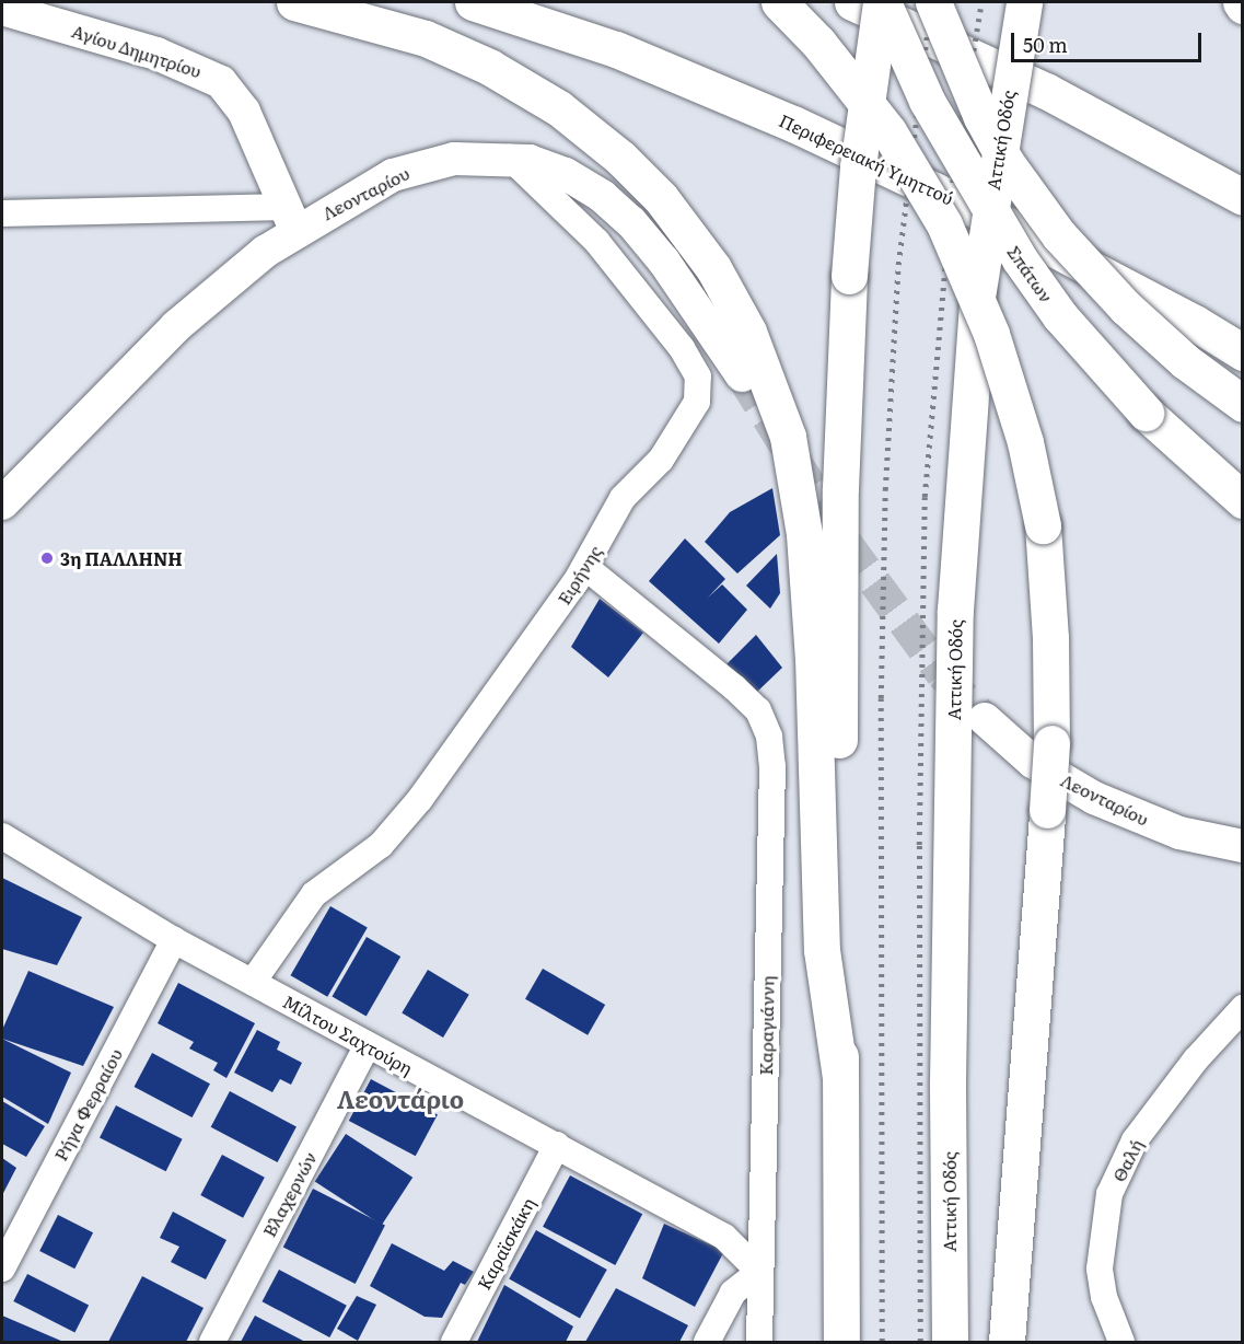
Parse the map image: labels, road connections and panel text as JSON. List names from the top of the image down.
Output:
{
  "streets": {
    "main road": ["Αττική Οδός", "Περιφερειακή Υμηττού", "Σπάτων"],
    "street": [
      "Αγίου Δημητρίου",
      "Λεονταρίου",
      "Ειρήνης",
      "Καραγιάννη",
      "Μίλτου Σαχτούρη",
      "Ρήγα Φερραίου",
      "Θαλή",
      "Βλαχερνών",
      "Καραϊσκάκη"
    ]
  },
  "crossings": [
    ["Αγίου Δημητρίου", "Λεονταρίου"],
    ["Λεονταρίου", "Ειρήνης"],
    ["Ειρήνης", "Καραγιάννη"],
    ["Ειρήνης", "Μίλτου Σαχτούρη"],
    ["Καραγιάννη", "Μίλτου Σαχτούρη"],
    ["Μίλτου Σαχτούρη", "Ρήγα Φερραίου"],
    ["Μίλτου Σαχτούρη", "Βλαχερνών"],
    ["Μίλτου Σαχτούρη", "Καραϊσκάκη"]
  ],
  "districts": ["Λεοντάριο"],
  "places": ["3η ΠΑΛΛΗΝΗ"],
  "scale_bar": "50 m"
}
